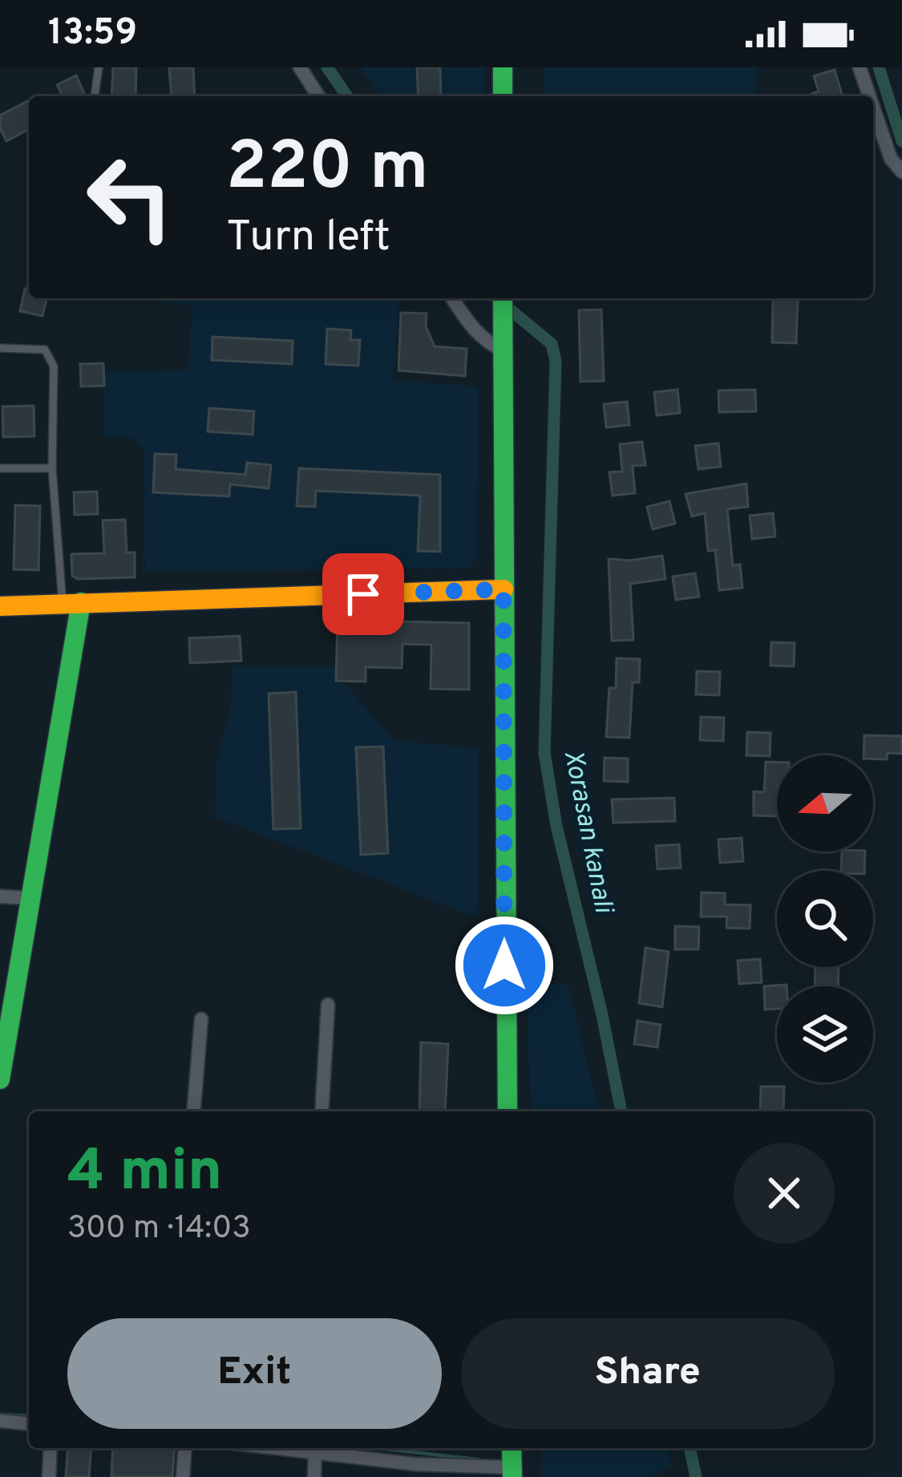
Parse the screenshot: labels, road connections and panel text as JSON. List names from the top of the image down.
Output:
{
  "water": ["Xorasan kanali"],
  "north": "left",
  "page": {
    "status": "13:59",
    "turn": ["220 m", "Turn left"],
    "heading": ["4 min", "300 m · 14:03"],
    "buttons": ["Exit", "Share"]
  }
}
